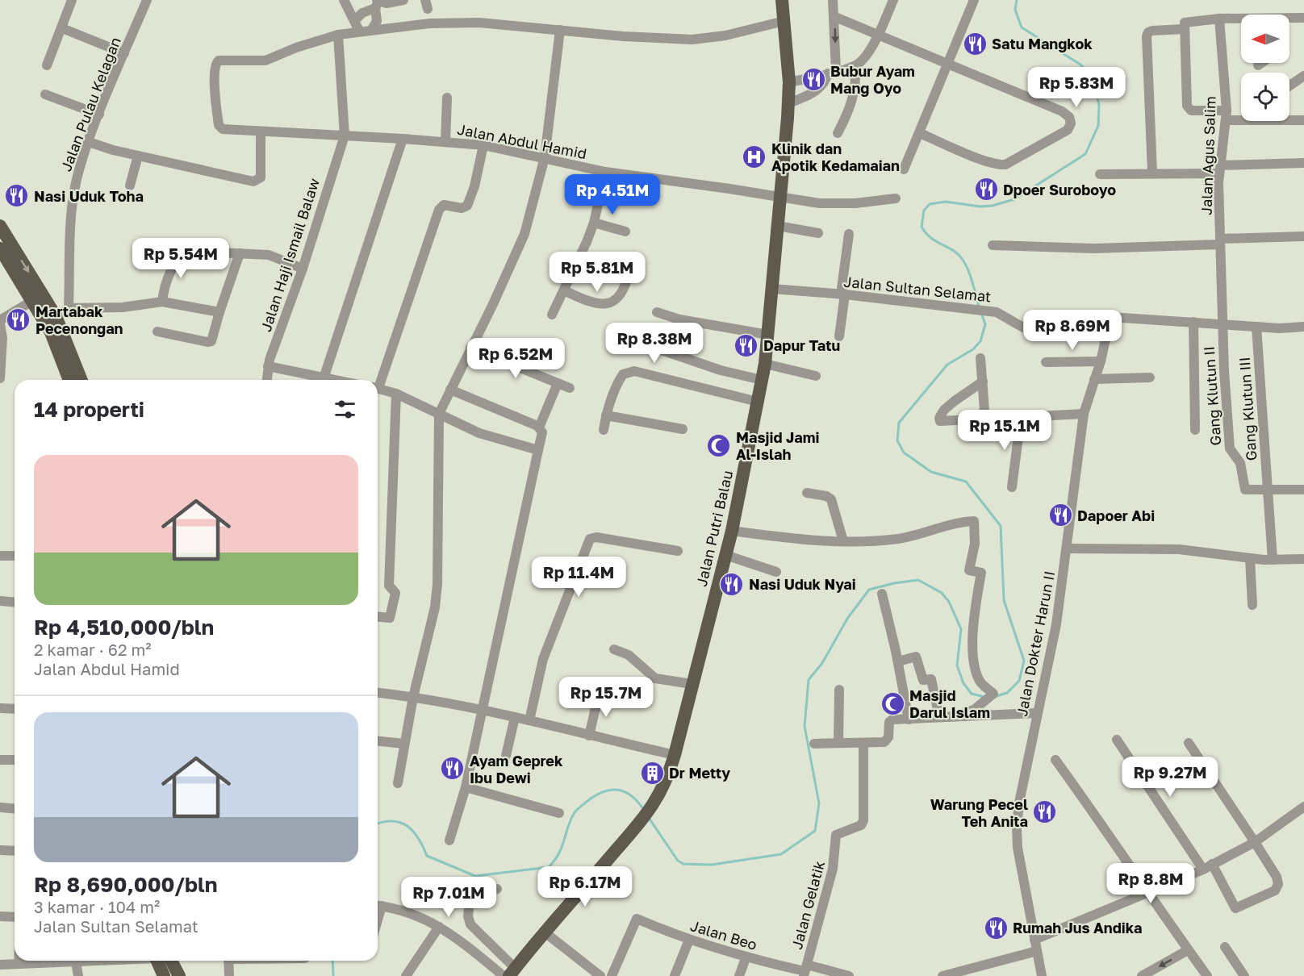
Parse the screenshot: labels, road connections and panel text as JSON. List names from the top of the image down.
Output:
{
  "streets": {
    "main road": ["Jalan Putri Balau"],
    "street": [
      "Jalan Pulau Kelagan",
      "Jalan Abdul Hamid",
      "Jalan Agus Salim",
      "Jalan Haji Ismail Balaw",
      "Jalan Sultan Selamat",
      "Gang Klutun II",
      "Gang Klutun III",
      "Jalan Dokter Harun II",
      "Jalan Gelatik",
      "Jalan Beo"
    ]
  },
  "crossings": [
    ["Jalan Abdul Hamid", "Jalan Haji Ismail Balaw"],
    ["Jalan Abdul Hamid", "Jalan Putri Balau"],
    ["Jalan Agus Salim", "Jalan Sultan Selamat"],
    ["Jalan Agus Salim", "Gang Klutun II"],
    ["Jalan Sultan Selamat", "Gang Klutun II"],
    ["Jalan Sultan Selamat", "Gang Klutun III"],
    ["Jalan Sultan Selamat", "Jalan Putri Balau"],
    ["Jalan Sultan Selamat", "Jalan Dokter Harun II"],
    ["Gang Klutun II", "Gang Klutun III"],
    ["Jalan Gelatik", "Jalan Beo"]
  ],
  "places": {
    "restaurant": [
      "Satu Mangkok",
      "Bubur Ayam Mang Oyo",
      "Dpoer Suroboyo",
      "Nasi Uduk Toha",
      "Martabak Pecenongan",
      "Dapur Tatu",
      "Dapoer Abi",
      "Nasi Uduk Nyai",
      "Ayam Geprek Ibu Dewi",
      "Warung Pecel Teh Anita",
      "Rumah Jus Andika"
    ],
    "hospital": ["Klinik dan Apotik Kedamaian"],
    "mosque": ["Masjid Jami Al-Islah", "Masjid Darul Islam"],
    "building": ["Dr Metty"]
  },
  "north": "left",
  "page": {
    "price": [
      "Rp 5.83M",
      "Rp 4.51M",
      "Rp 5.54M",
      "Rp 5.81M",
      "Rp 8.69M",
      "Rp 8.38M",
      "Rp 6.52M",
      "Rp 15.1M",
      "Rp 11.4M",
      "Rp 15.7M",
      "Rp 9.27M",
      "Rp 8.8M",
      "Rp 6.17M",
      "Rp 7.01M"
    ],
    "heading": "14 properti",
    "list": [
      {
        "name": "Rp 4,510,000/bln",
        "note": "2 kamar · 62 m² · Jalan Abdul Hamid"
      },
      {
        "name": "Rp 8,690,000/bln",
        "note": "3 kamar · 104 m² · Jalan Sultan Selamat"
      }
    ]
  }
}
